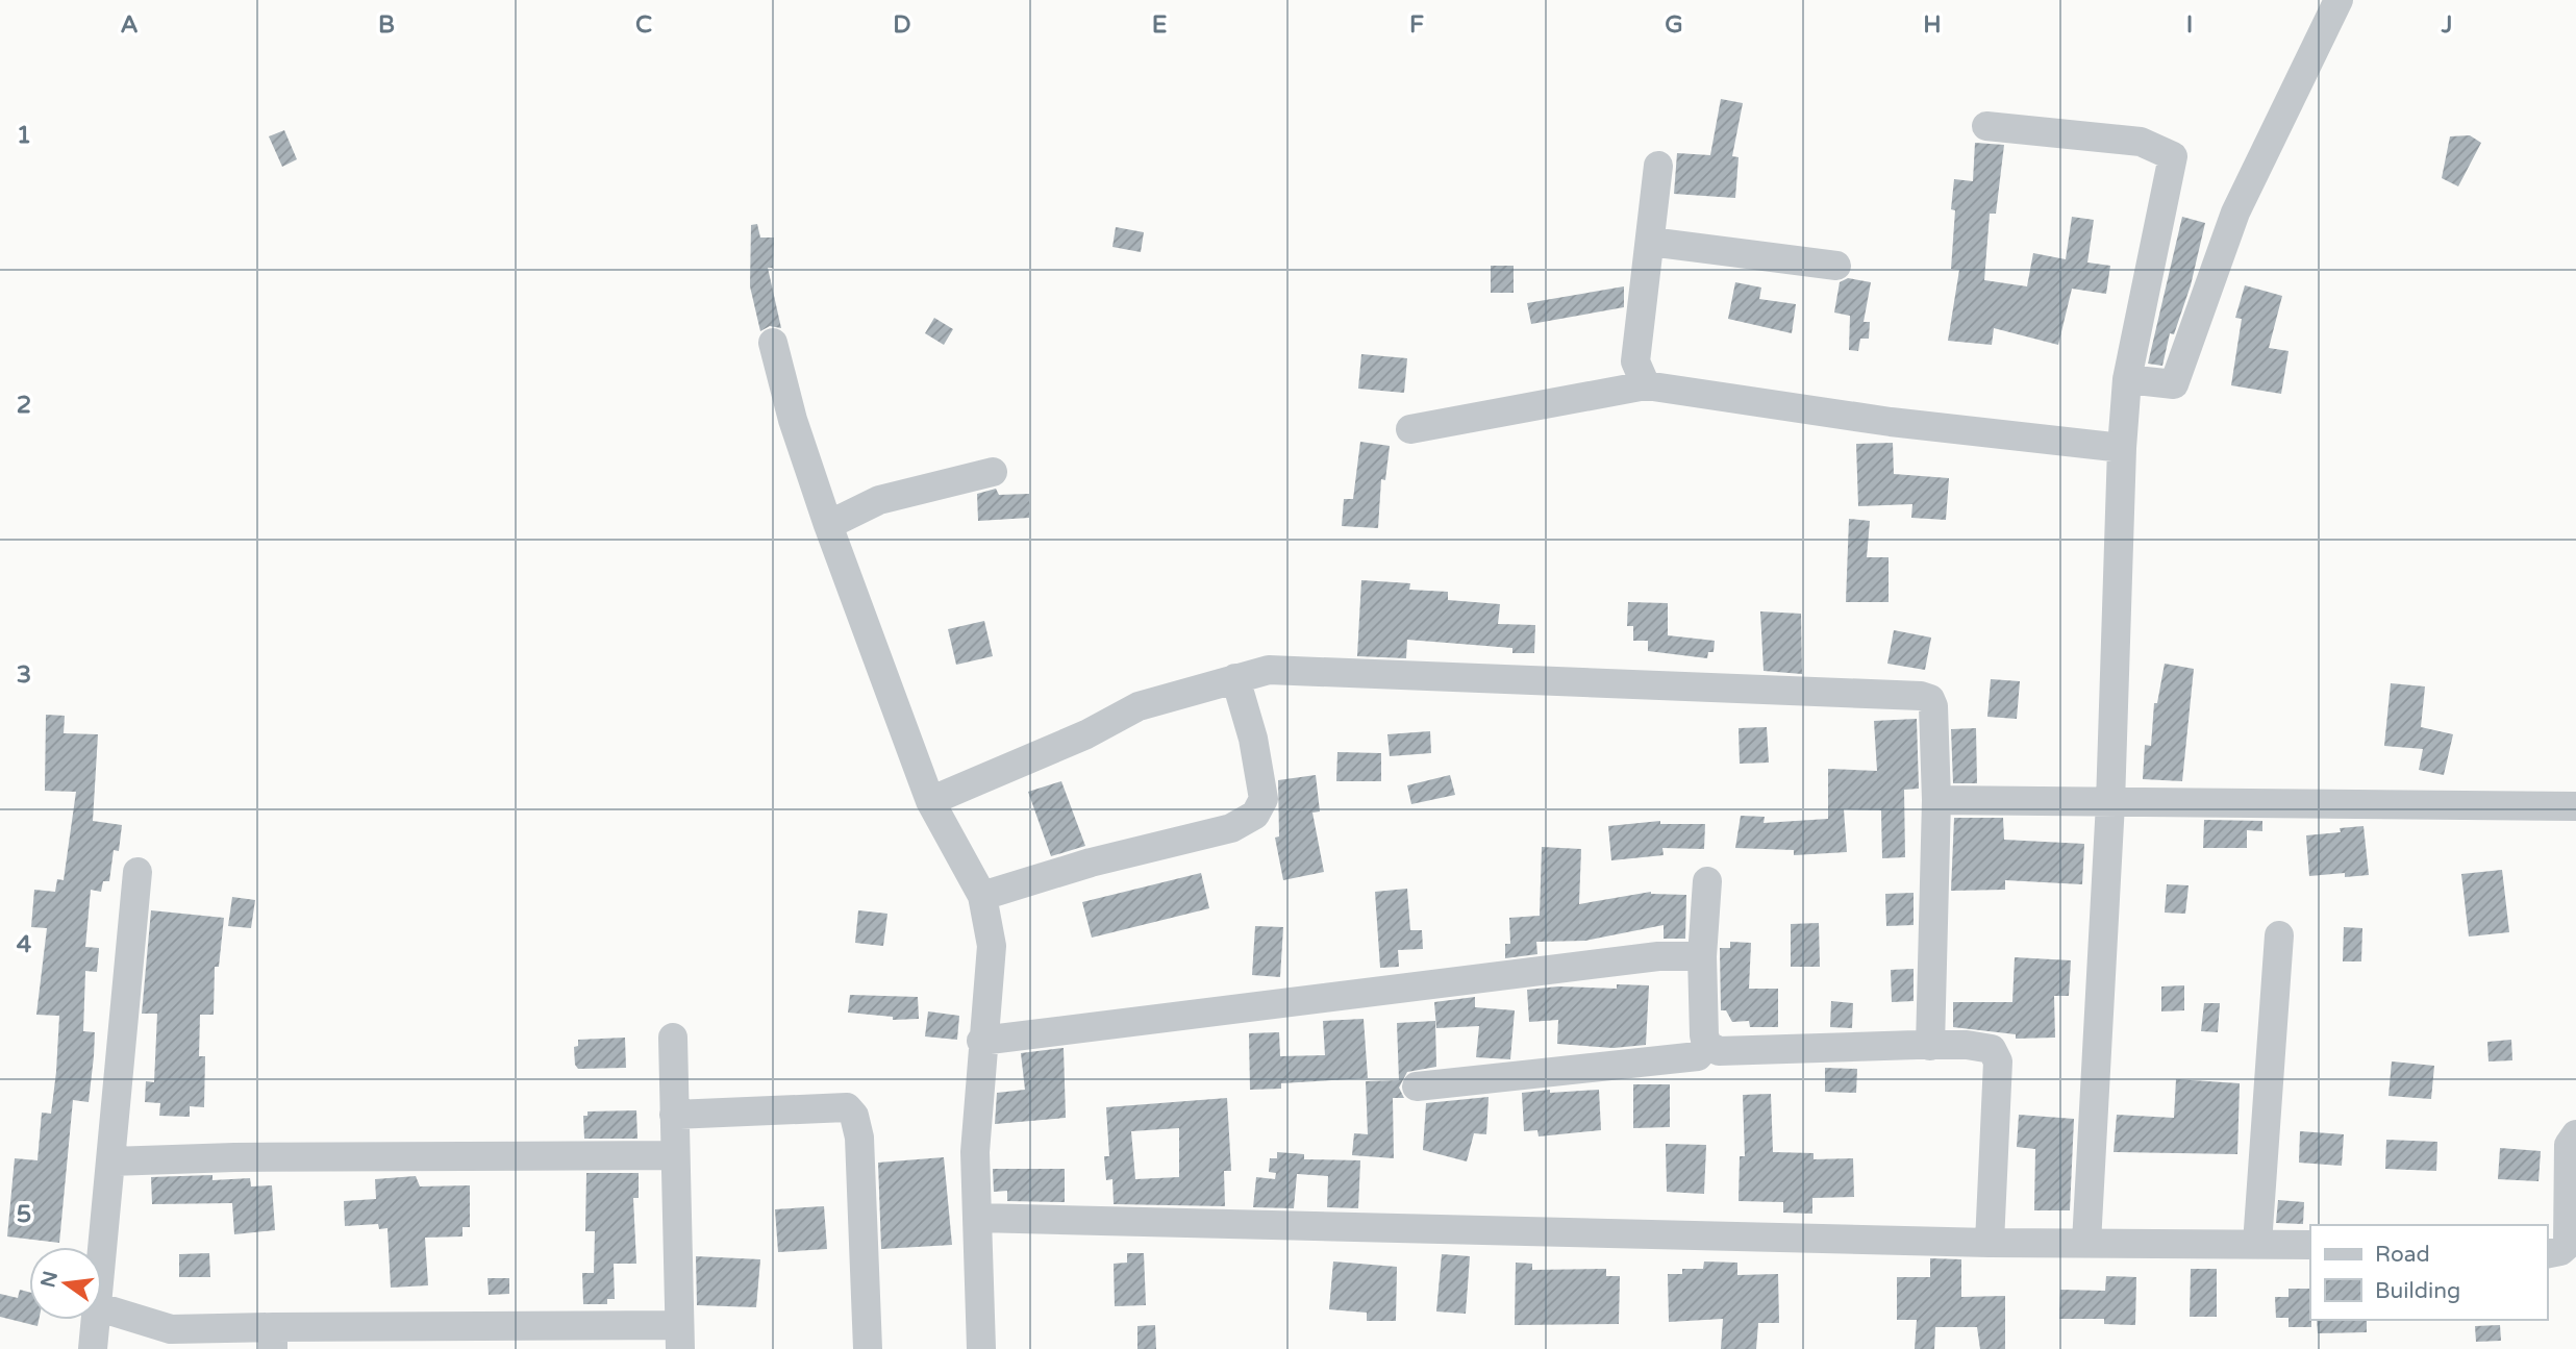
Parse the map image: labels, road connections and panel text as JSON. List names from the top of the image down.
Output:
{
  "legend": ["Road", "Building"],
  "north": "left",
  "grid": {
    "columns": [
      "A",
      "B",
      "C",
      "D",
      "E",
      "F",
      "G",
      "H",
      "I",
      "J"
    ],
    "rows": [
      "1",
      "2",
      "3",
      "4",
      "5"
    ]
  }
}
